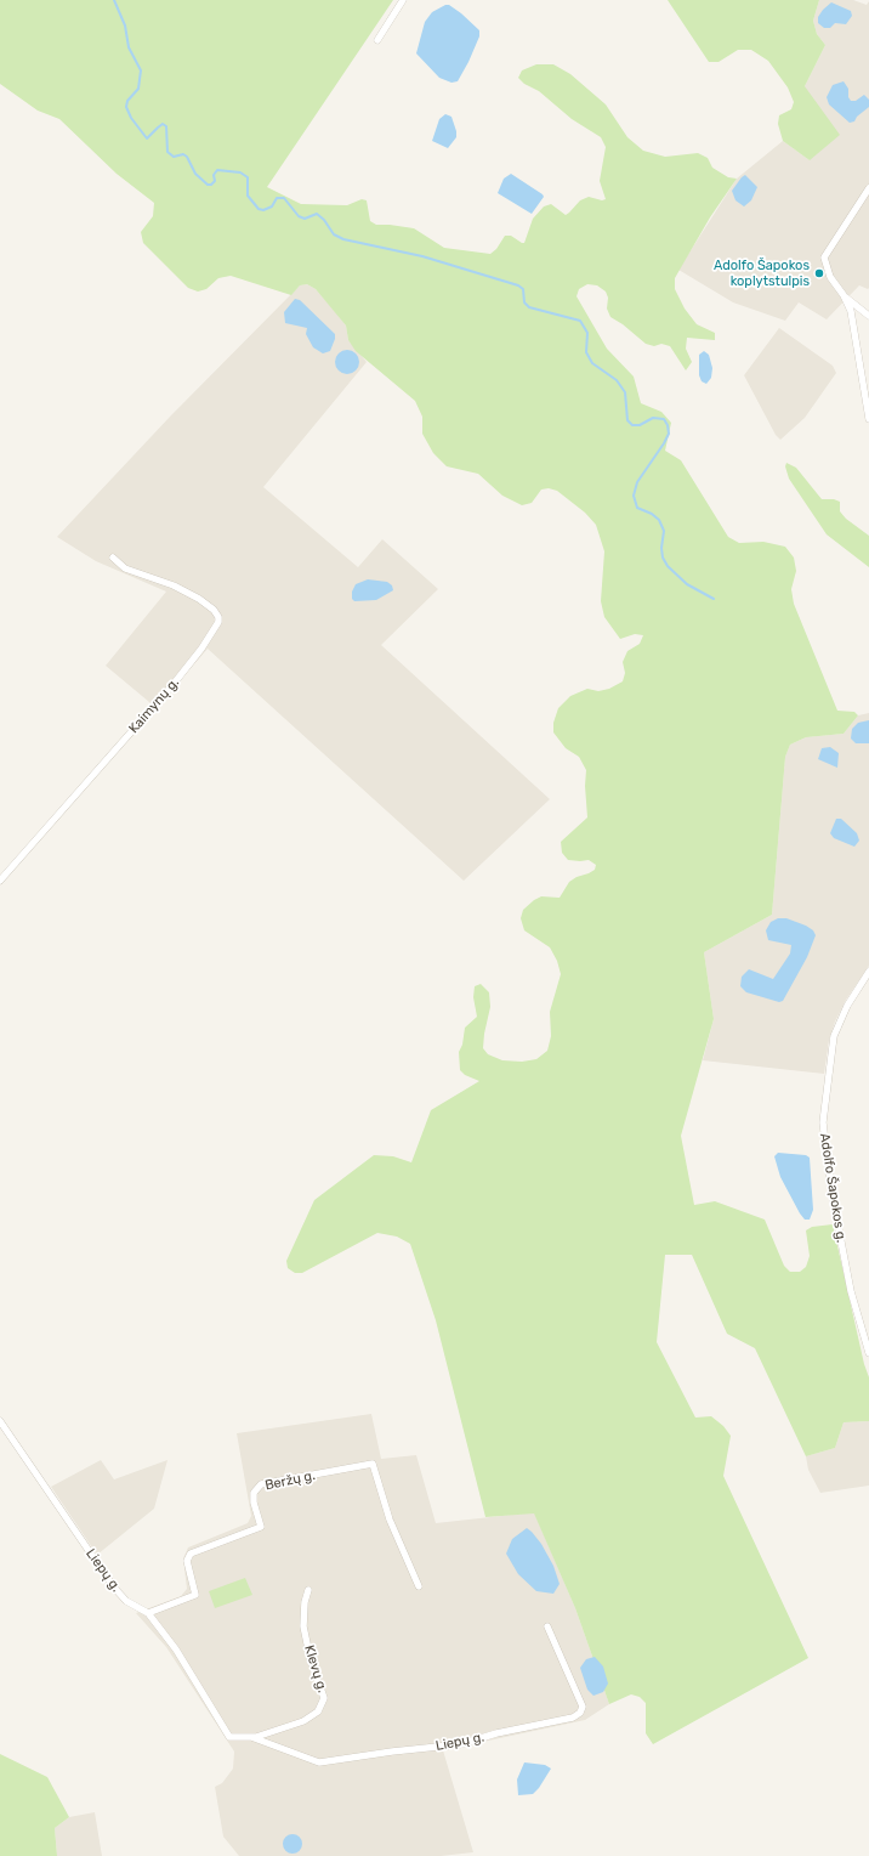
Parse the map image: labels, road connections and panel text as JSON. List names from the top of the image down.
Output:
{
  "streets": {
    "street": [
      "Kaimynų g.",
      "Adolfo Šapokos g.",
      "Beržų g.",
      "Liepų g.",
      "Klevų g."
    ]
  },
  "crossings": [
    ["Beržų g.", "Liepų g."],
    ["Liepų g.", "Klevų g."]
  ],
  "places": ["Adolfo Šapokos koplytstulpis"]
}
